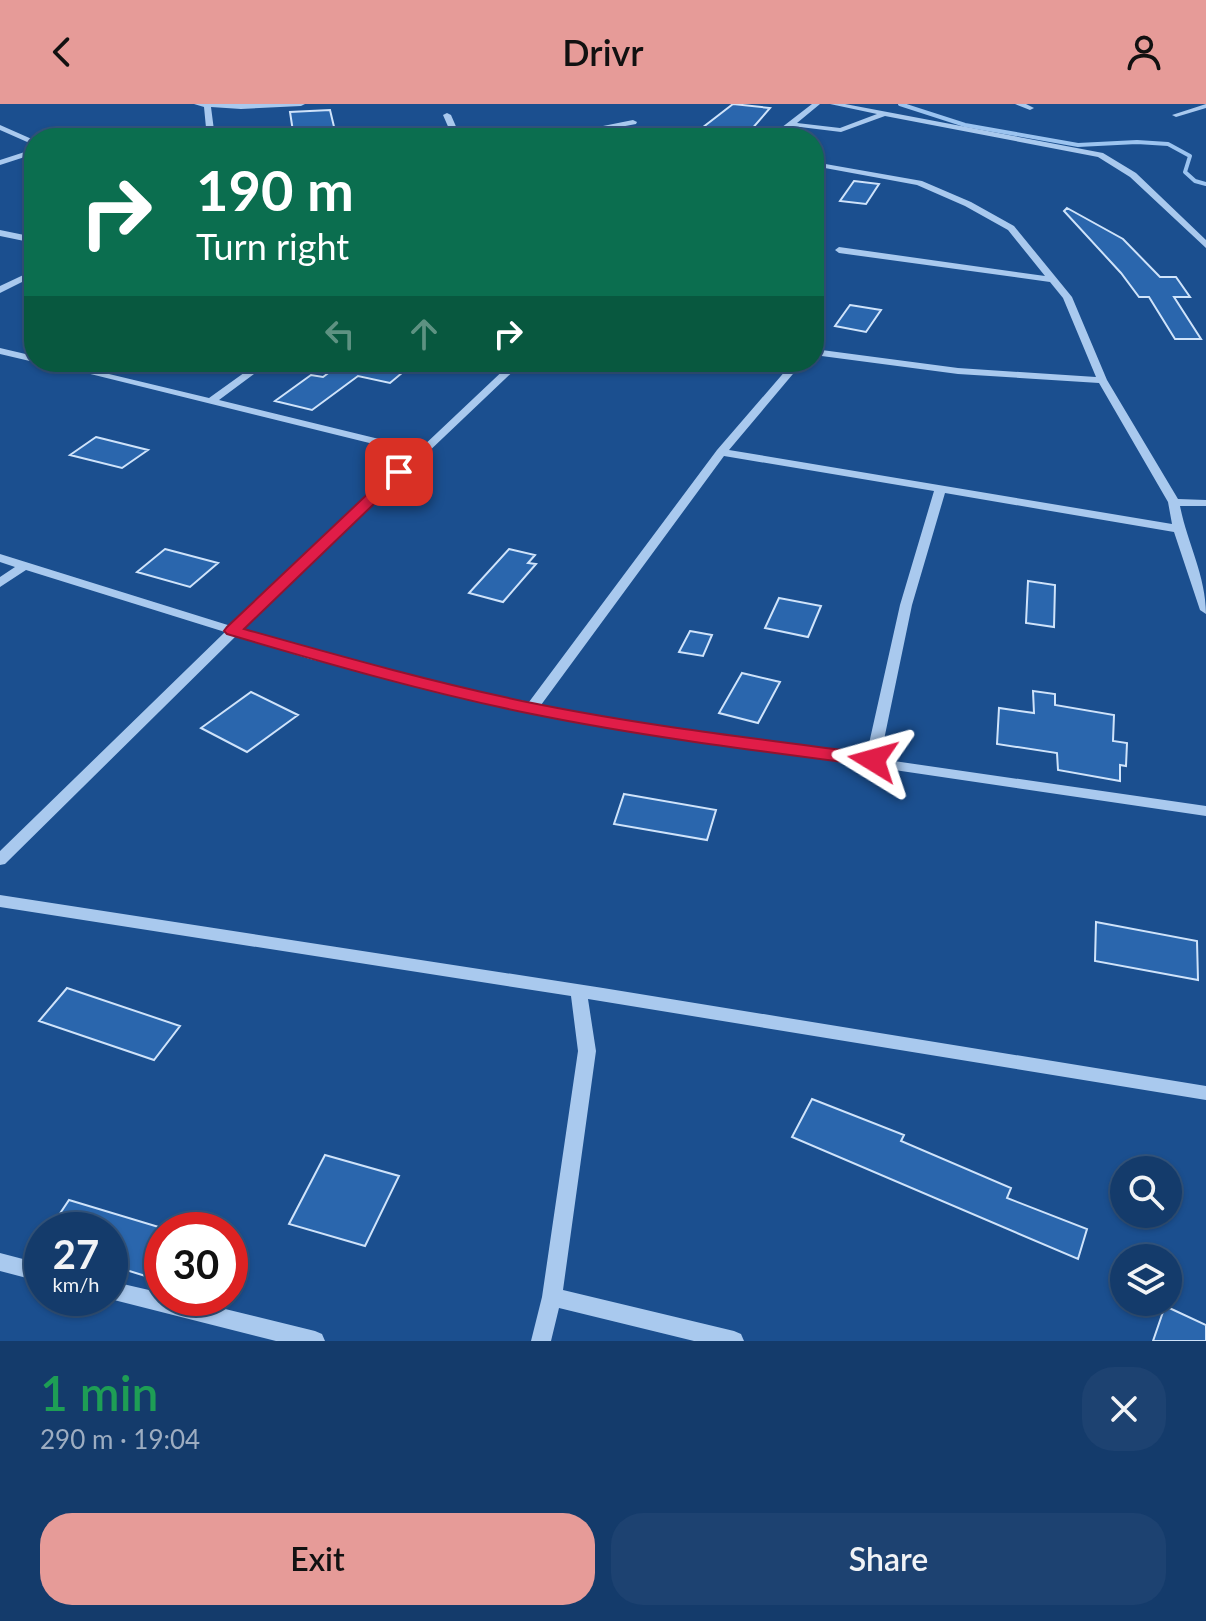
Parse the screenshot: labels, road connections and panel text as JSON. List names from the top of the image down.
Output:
{
  "page": {
    "header": "Drivr",
    "turn": ["190 m", "Turn right"],
    "speed": "27 km/h",
    "limit": "30",
    "heading": ["1 min", "290 m · 19:04"],
    "buttons": ["Exit", "Share"]
  }
}
